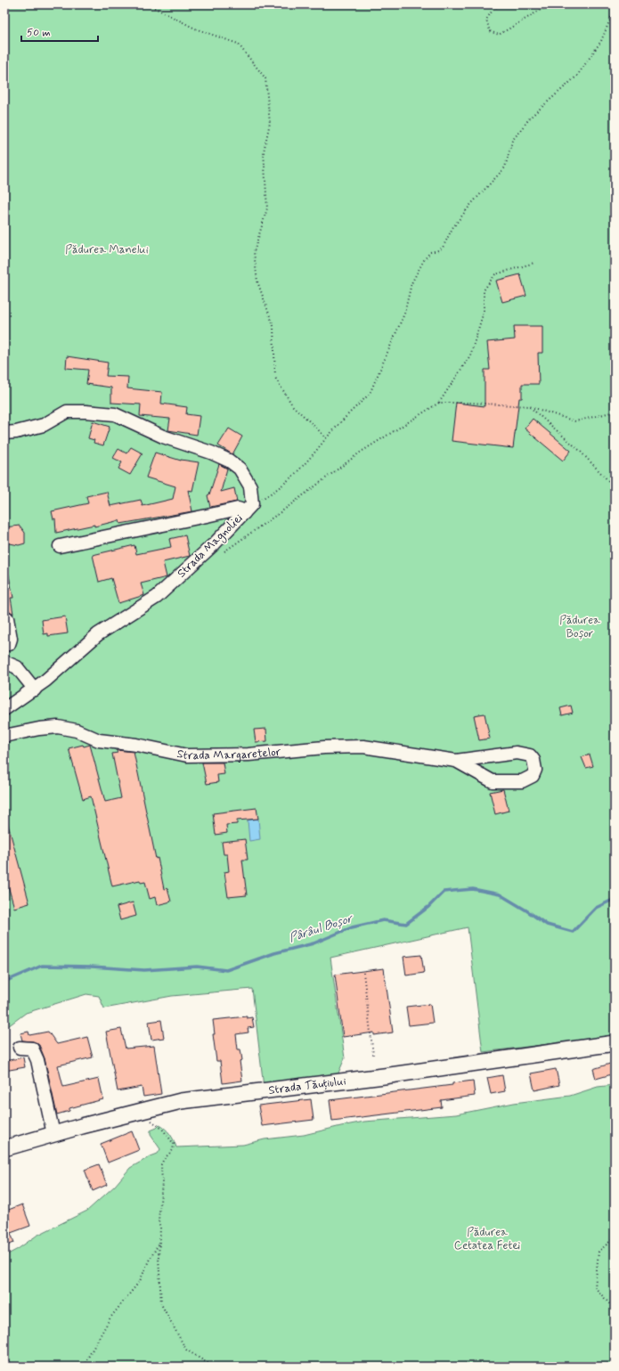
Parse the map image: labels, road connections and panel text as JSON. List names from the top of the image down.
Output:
{
  "streets": {
    "main road": ["Strada Tăuțiului"],
    "street": ["Strada Magnoliei", "Strada Margaretelor"]
  },
  "water": ["Pârâul Boșor"],
  "parks": ["Pădurea Manelui", "Pădurea Boșor", "Pădurea Cetatea Fetei"],
  "scale_bar": "50 m"
}
